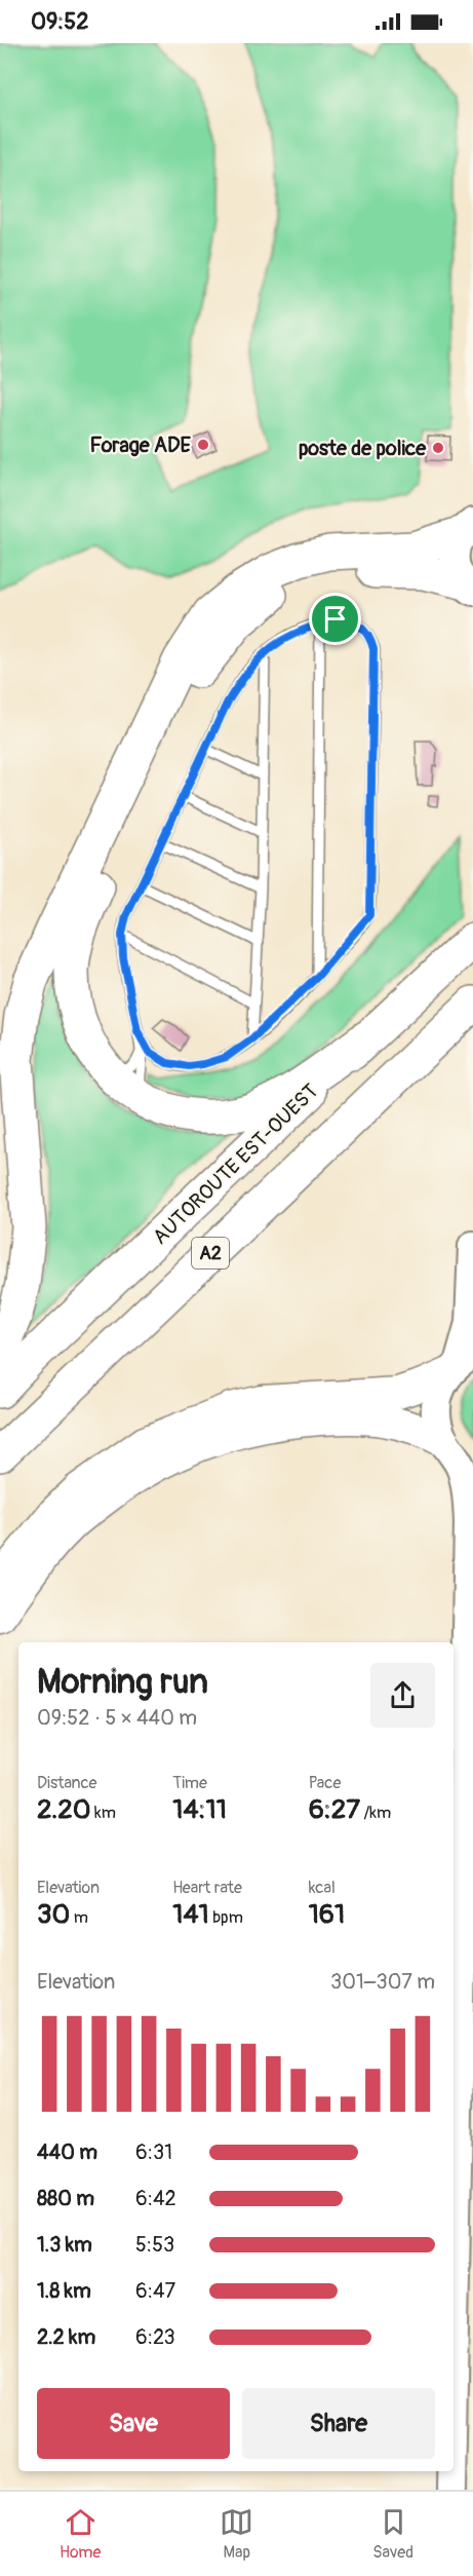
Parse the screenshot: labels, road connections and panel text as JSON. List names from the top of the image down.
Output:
{
  "streets": {
    "highway": ["AUTOROUTE EST-OUEST", "A2"]
  },
  "places": ["Forage ADE", "poste de police"],
  "page": {
    "status": "09:52",
    "heading": ["Morning run", "09:52 · 5 × 440 m"],
    "stats": [
      ["Distance", "2.20 km"],
      ["Time", "14:11"],
      ["Pace", "6:27 /km"],
      ["Elevation", "30 m"],
      ["Heart rate", "141 bpm"],
      ["kcal", "161"]
    ],
    "chart": ["Elevation", "301–307 m"],
    "list": [
      {
        "name": "440 m",
        "note": "6:31"
      },
      {
        "name": "880 m",
        "note": "6:42"
      },
      {
        "name": "1.3 km",
        "note": "5:53"
      },
      {
        "name": "1.8 km",
        "note": "6:47"
      },
      {
        "name": "2.2 km",
        "note": "6:23"
      }
    ],
    "buttons": ["Save", "Share"],
    "tabs": ["Home", "Map", "Saved"]
  }
}
